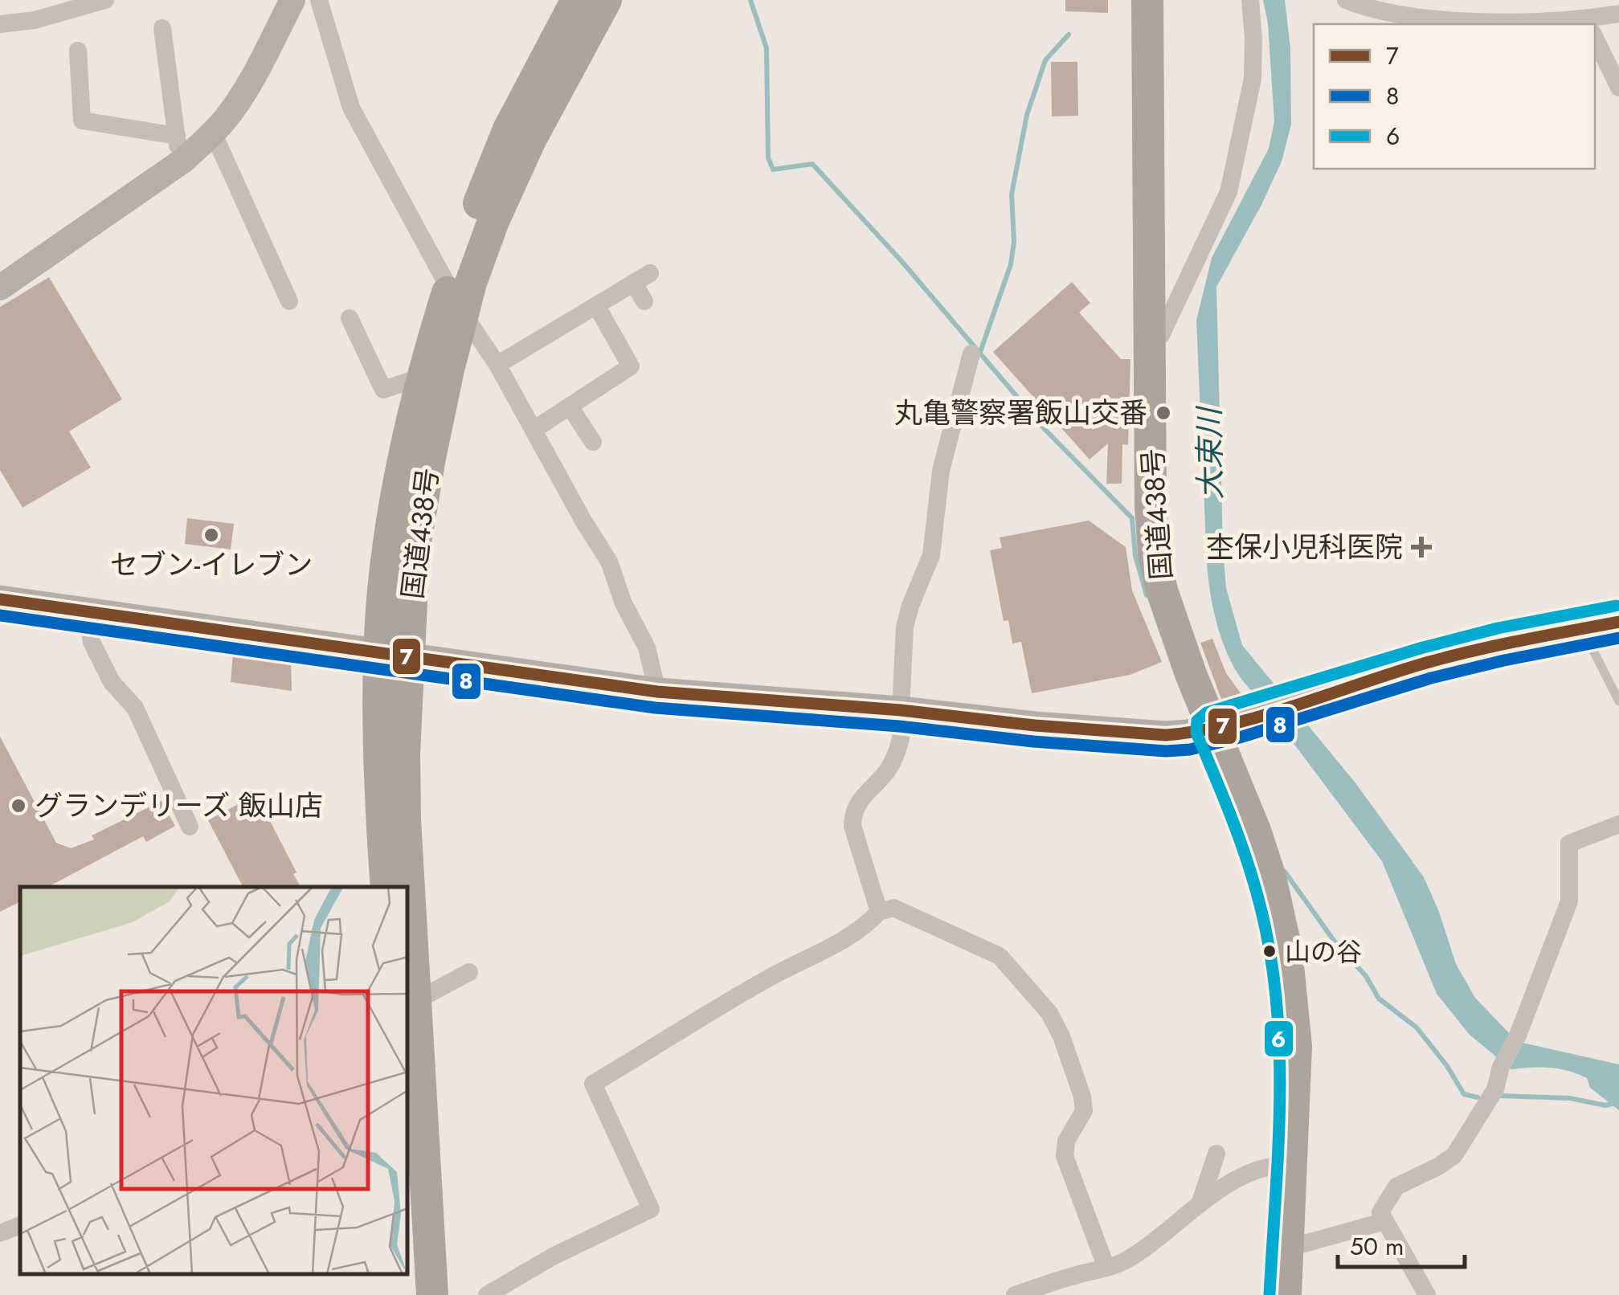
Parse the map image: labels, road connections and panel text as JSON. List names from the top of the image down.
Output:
{
  "streets": {
    "highway": ["国道438号"]
  },
  "water": ["大束川"],
  "places": {
    "other": [
      "丸亀警察署飯山交番",
      "セブン-イレブン",
      "グランデリーズ 飯山店",
      "山の谷"
    ],
    "health": ["杢保小児科医院"]
  },
  "lines": ["transit line 7", "transit line 6", "transit line 8"],
  "legend": ["7", "8", "6"],
  "scale_bar": "50 m"
}
